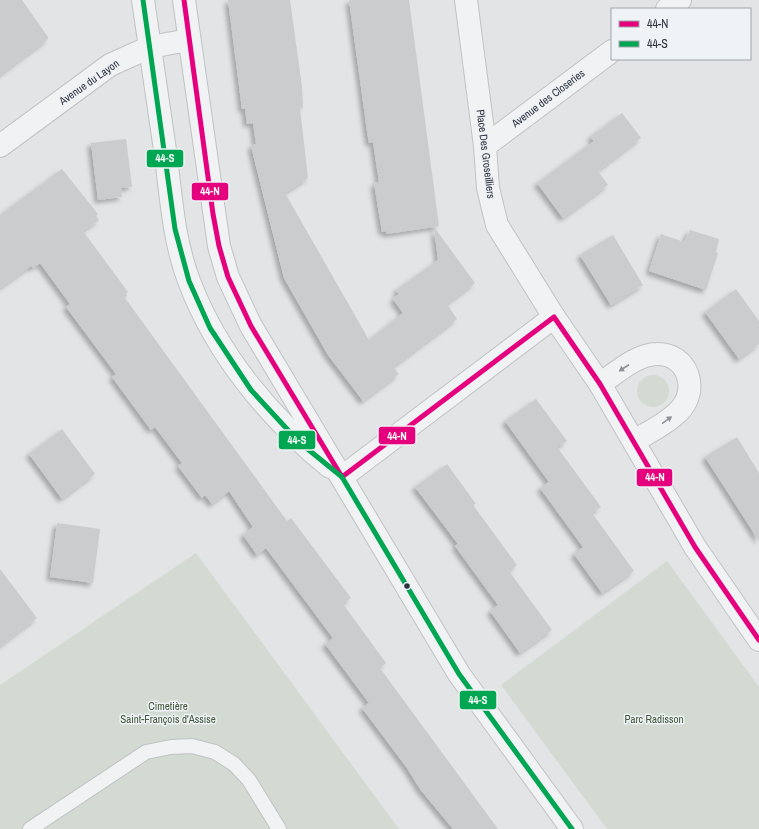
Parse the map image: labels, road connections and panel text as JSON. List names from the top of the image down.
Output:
{
  "streets": {
    "street": ["Avenue du Layon", "Avenue des Closeries", "Place Des Groseilliers"]
  },
  "crossings": [
    ["Avenue des Closeries", "Place Des Groseilliers"]
  ],
  "parks": ["Cimetière Saint-François d'Assise", "Parc Radisson"],
  "lines": ["transit line 44-N", "transit line 44-S"],
  "legend": ["44-N", "44-S"]
}
